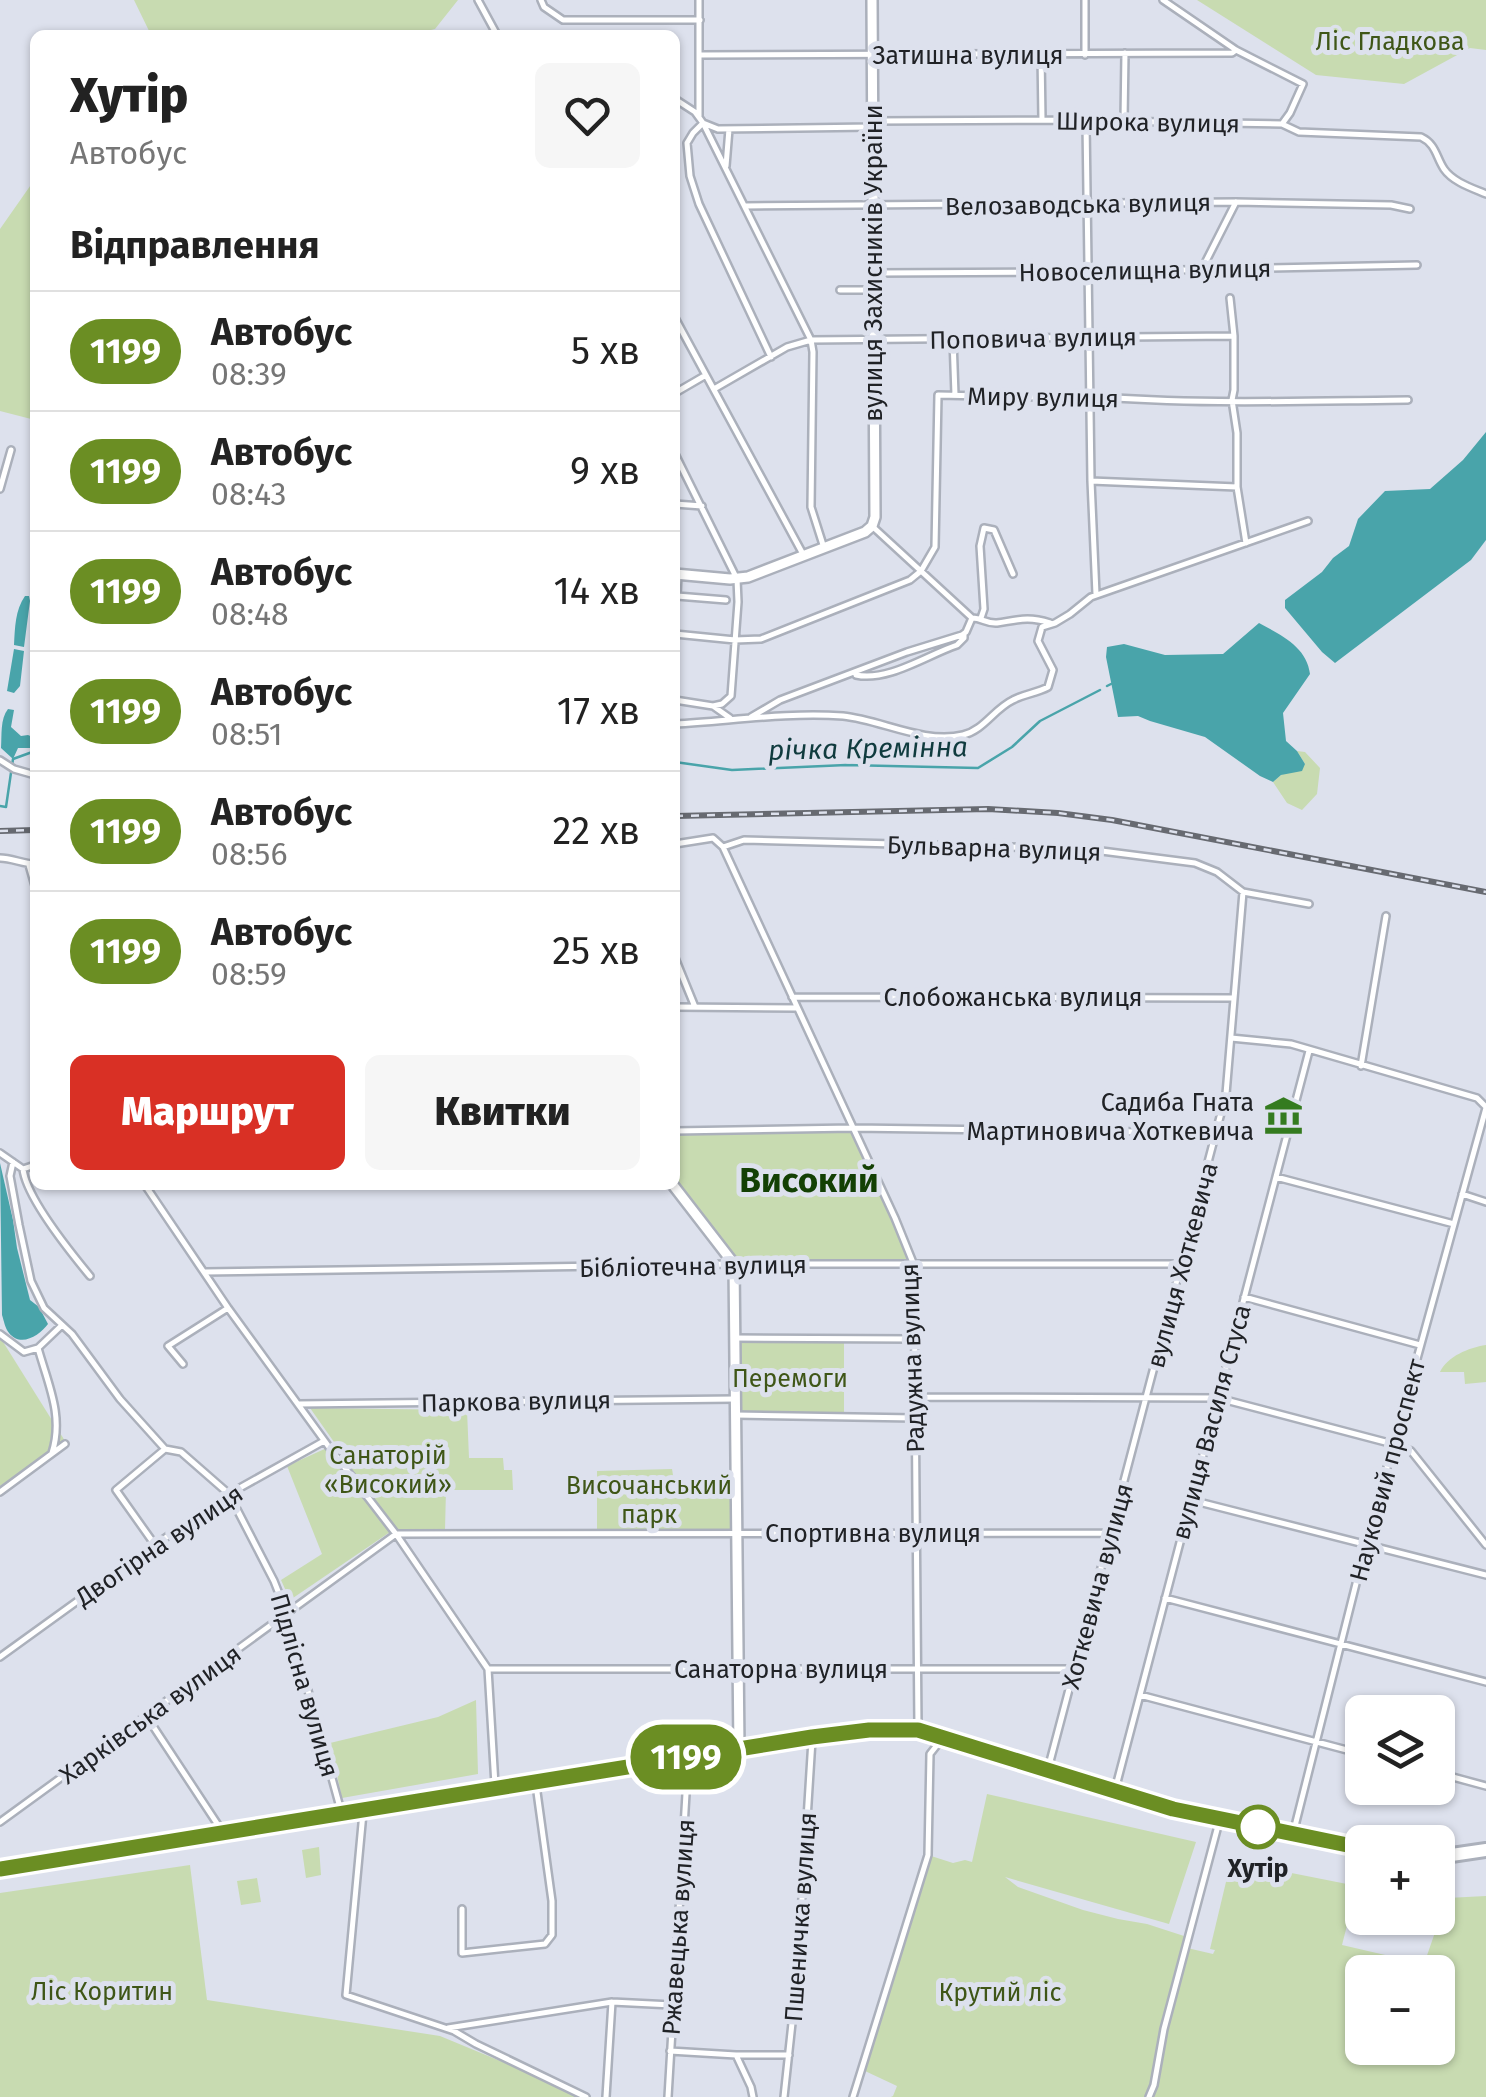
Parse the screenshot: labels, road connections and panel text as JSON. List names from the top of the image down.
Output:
{
  "streets": {
    "street": [
      "Затишна вулиця",
      "Широка вулиця",
      "Велозаводська вулиця",
      "вулиця Захисників України",
      "Новоселищна вулиця",
      "Поповича вулиця",
      "Миру вулиця",
      "Бульварна вулиця",
      "Слобожанська вулиця",
      "вулиця Хоткевича",
      "Бібліотечна вулиця",
      "Радужна вулиця",
      "Паркова вулиця",
      "вулиця Василя Стуса",
      "Науковий проспект",
      "Спортивна вулиця",
      "Двогірна вулиця",
      "Хоткевича вулиця",
      "Санаторна вулиця",
      "Підлісна вулиця",
      "Харківська вулиця",
      "Пшеничка вулиця",
      "Ржавецька вулиця"
    ]
  },
  "crossings": [
    ["Затишна вулиця", "вулиця Захисників України"],
    ["Широка вулиця", "вулиця Захисників України"],
    ["Велозаводська вулиця", "вулиця Захисників України"],
    ["вулиця Захисників України", "Новоселищна вулиця"],
    ["вулиця Захисників України", "Поповича вулиця"],
    ["Бульварна вулиця", "вулиця Хоткевича"],
    ["Бульварна вулиця", "Радужна вулиця"],
    ["Слобожанська вулиця", "вулиця Хоткевича"],
    ["Слобожанська вулиця", "Радужна вулиця"],
    ["вулиця Хоткевича", "Бібліотечна вулиця"],
    ["вулиця Хоткевича", "Хоткевича вулиця"],
    ["Бібліотечна вулиця", "Радужна вулиця"],
    ["Радужна вулиця", "Спортивна вулиця"],
    ["Радужна вулиця", "Санаторна вулиця"],
    ["Спортивна вулиця", "Хоткевича вулиця"],
    ["Спортивна вулиця", "Харківська вулиця"],
    ["Двогірна вулиця", "Підлісна вулиця"],
    ["Хоткевича вулиця", "Санаторна вулиця"],
    ["Підлісна вулиця", "Харківська вулиця"]
  ],
  "districts": ["Високий"],
  "water": ["річка Кремінна"],
  "parks": [
    "Ліс Гладкова",
    "Перемоги",
    "Санаторій «Високий»",
    "Височанський парк",
    "Ліс Коритин",
    "Крутий ліс"
  ],
  "places": {
    "museum": ["Садиба Гната Мартиновича Хоткевича"],
    "other": ["Хутір"]
  },
  "lines": ["bus line 1199"],
  "page": {
    "on_map": "1199",
    "heading": [
      ["Хутір", "Автобус"],
      "Відправлення"
    ],
    "list": [
      {
        "mark": "1199",
        "name": "Автобус",
        "note": "08:39",
        "value": "5 хв"
      },
      {
        "mark": "1199",
        "name": "Автобус",
        "note": "08:43",
        "value": "9 хв"
      },
      {
        "mark": "1199",
        "name": "Автобус",
        "note": "08:48",
        "value": "14 хв"
      },
      {
        "mark": "1199",
        "name": "Автобус",
        "note": "08:51",
        "value": "17 хв"
      },
      {
        "mark": "1199",
        "name": "Автобус",
        "note": "08:56",
        "value": "22 хв"
      },
      {
        "mark": "1199",
        "name": "Автобус",
        "note": "08:59",
        "value": "25 хв"
      }
    ],
    "buttons": ["Маршрут", "Квитки"],
    "map_buttons": ["+", "−"]
  }
}
